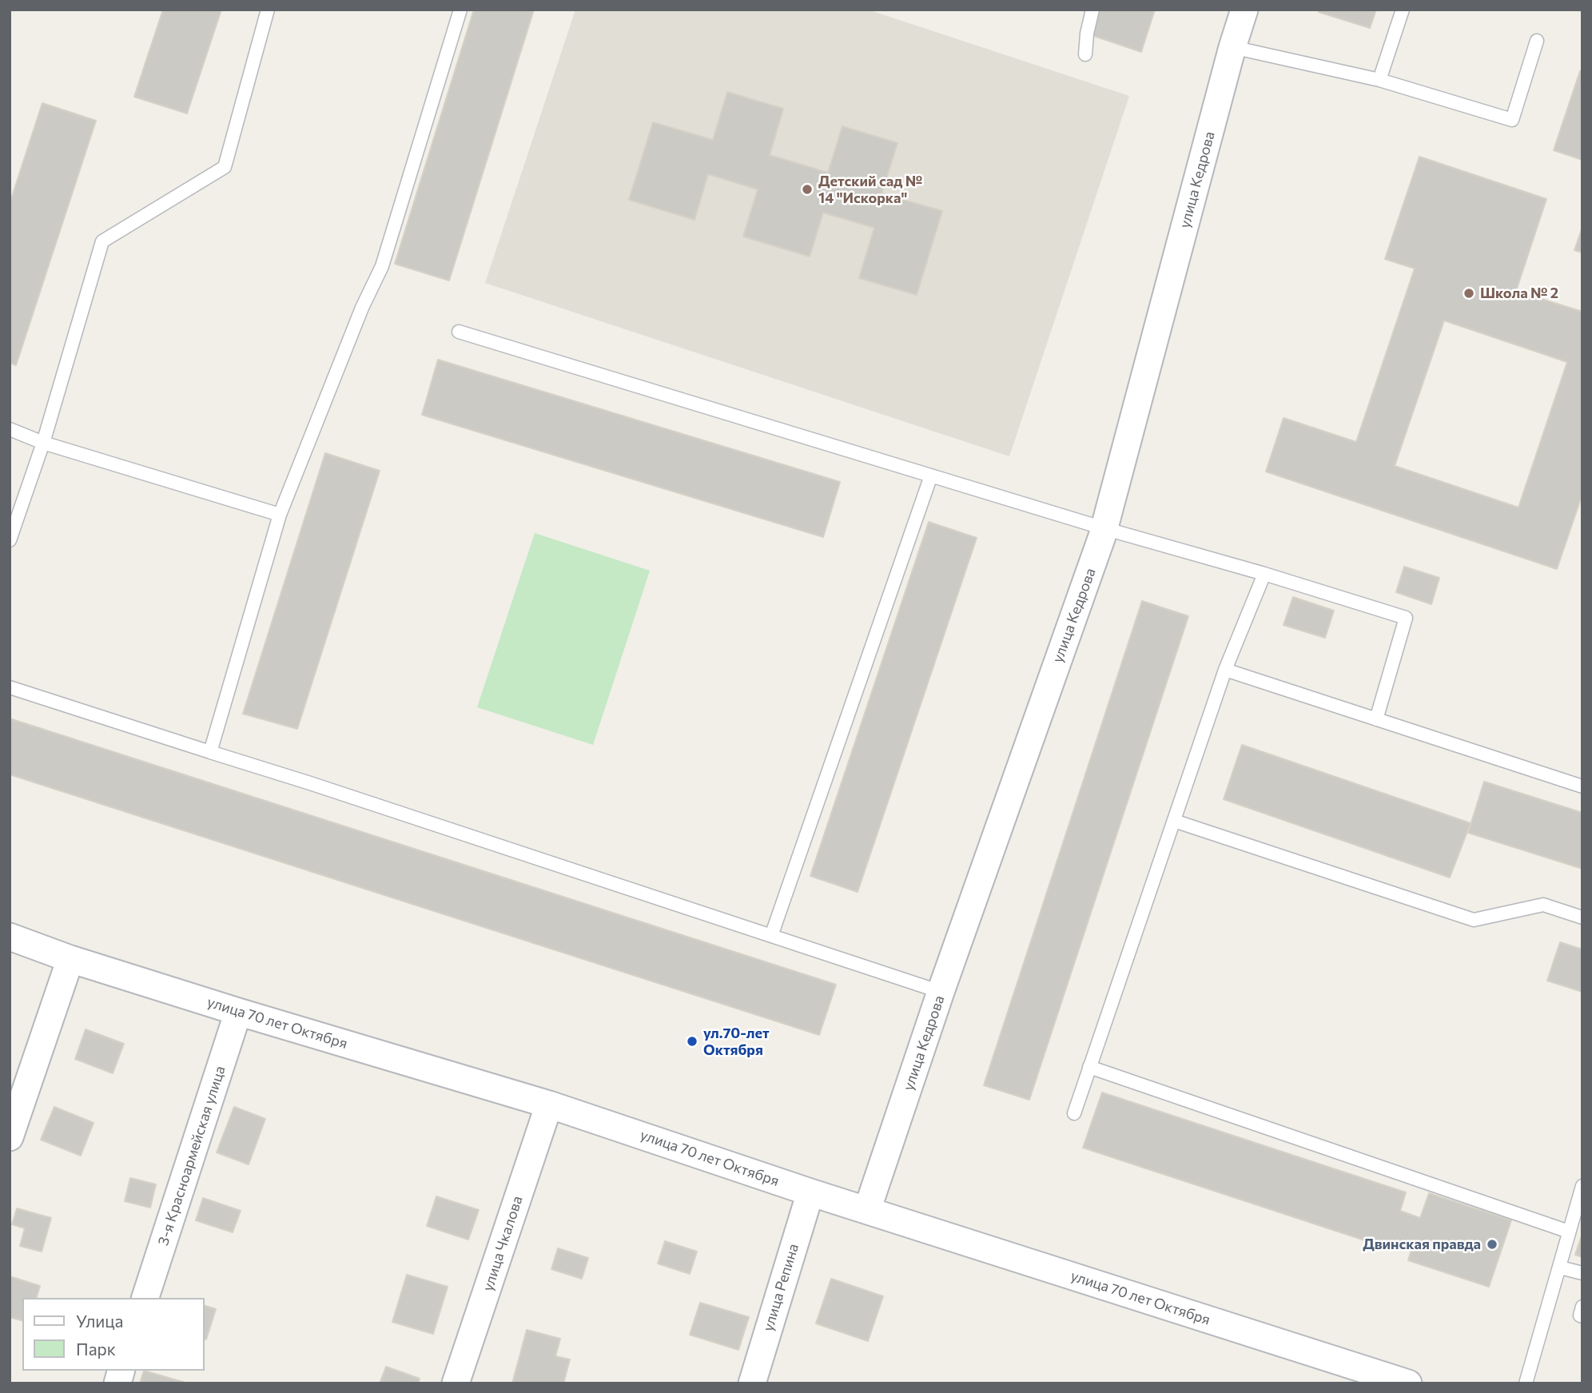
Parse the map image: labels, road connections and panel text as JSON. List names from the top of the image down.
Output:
{
  "streets": {
    "street": [
      "улица Кедрова",
      "улица 70 лет Октября",
      "3-я Красноармейская улица",
      "улица Чкалова",
      "улица Репина"
    ]
  },
  "crossings": [
    ["улица Кедрова", "улица 70 лет Октября"],
    ["улица 70 лет Октября", "3-я Красноармейская улица"],
    ["улица 70 лет Октября", "улица Чкалова"],
    ["улица 70 лет Октября", "улица Репина"]
  ],
  "places": [
    "Детский сад № 14 \"Искорка\"",
    "Школа № 2",
    "ул.70-лет Октября",
    "Двинская правда"
  ],
  "legend": ["Улица", "Парк"]
}
